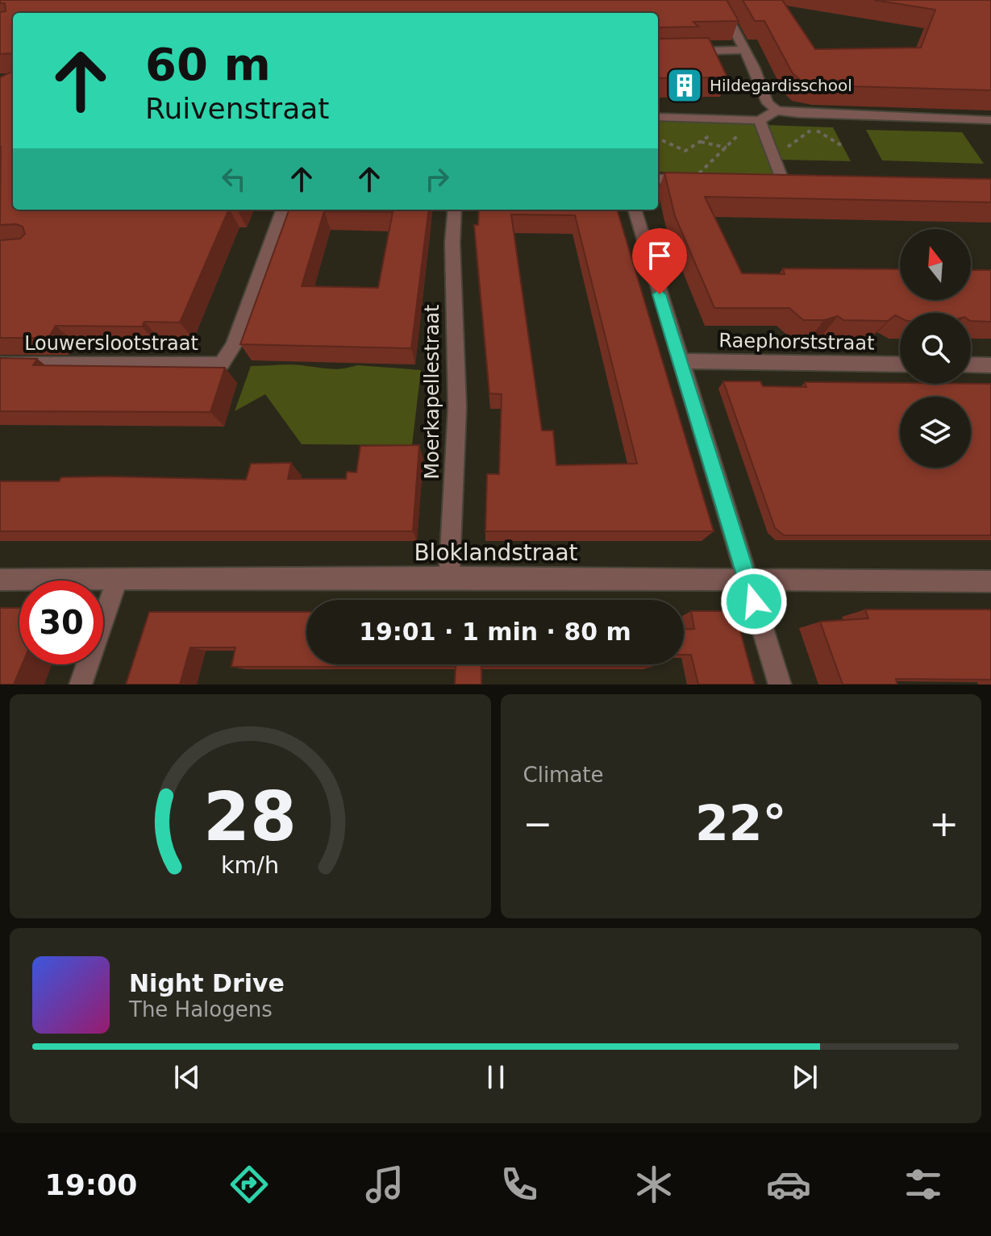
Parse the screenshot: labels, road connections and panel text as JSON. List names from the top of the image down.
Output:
{
  "streets": {
    "street": [
      "Raephorststraat",
      "Louwerslootstraat",
      "Moerkapellestraat",
      "Bloklandstraat"
    ]
  },
  "crossings": [
    ["Moerkapellestraat", "Bloklandstraat"]
  ],
  "places": {
    "building": ["Hildegardisschool"]
  },
  "north": "top",
  "page": {
    "turn": ["60 m", "Ruivenstraat"],
    "limit": "30",
    "trip": "19:01 · 1 min · 80 m",
    "tile": "Climate",
    "heat": ["−", "22°", "+"],
    "song": ["Night Drive", "The Halogens"],
    "tabs": "19:00",
    "gauge": ["28", "km/h"]
  }
}
